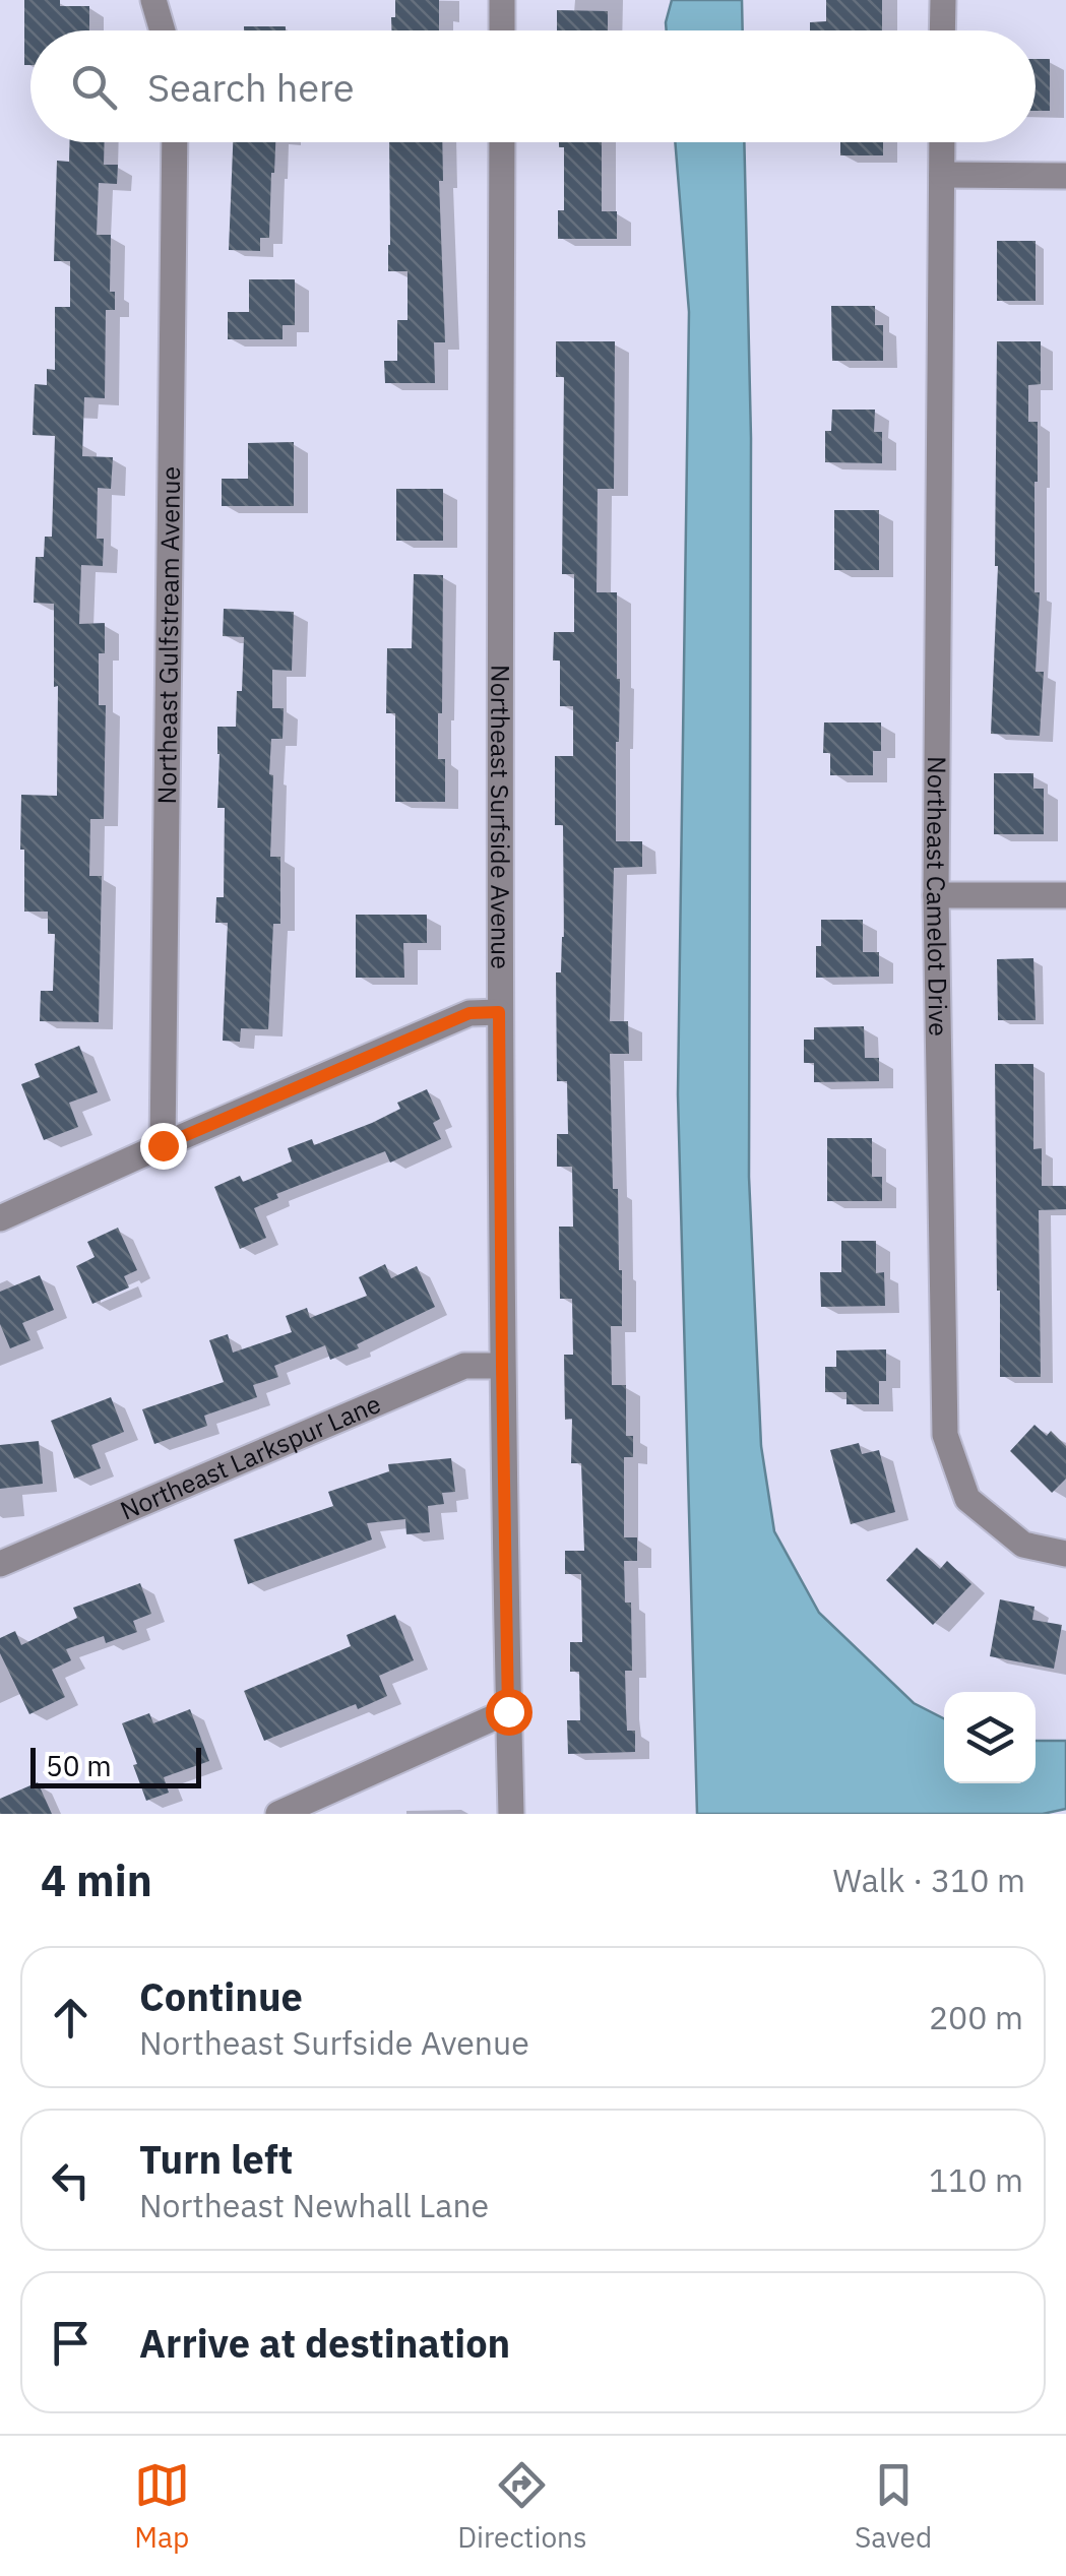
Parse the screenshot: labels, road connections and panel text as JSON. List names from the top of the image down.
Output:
{
  "streets": {
    "street": [
      "Northeast Gulfstream Avenue",
      "Northeast Surfside Avenue",
      "Northeast Camelot Drive",
      "Northeast Larkspur Lane"
    ]
  },
  "crossings": [
    ["Northeast Surfside Avenue", "Northeast Larkspur Lane"]
  ],
  "scale_bar": "50 m",
  "page": {
    "search": "Search here",
    "scale": "50 m",
    "heading": ["4 min", "Walk · 310 m"],
    "list": [
      ["Continue", "Northeast Surfside Avenue", "200 m"],
      ["Turn left", "Northeast Newhall Lane", "110 m"],
      "Arrive at destination"
    ],
    "nav": ["Map", "Directions", "Saved"]
  }
}
